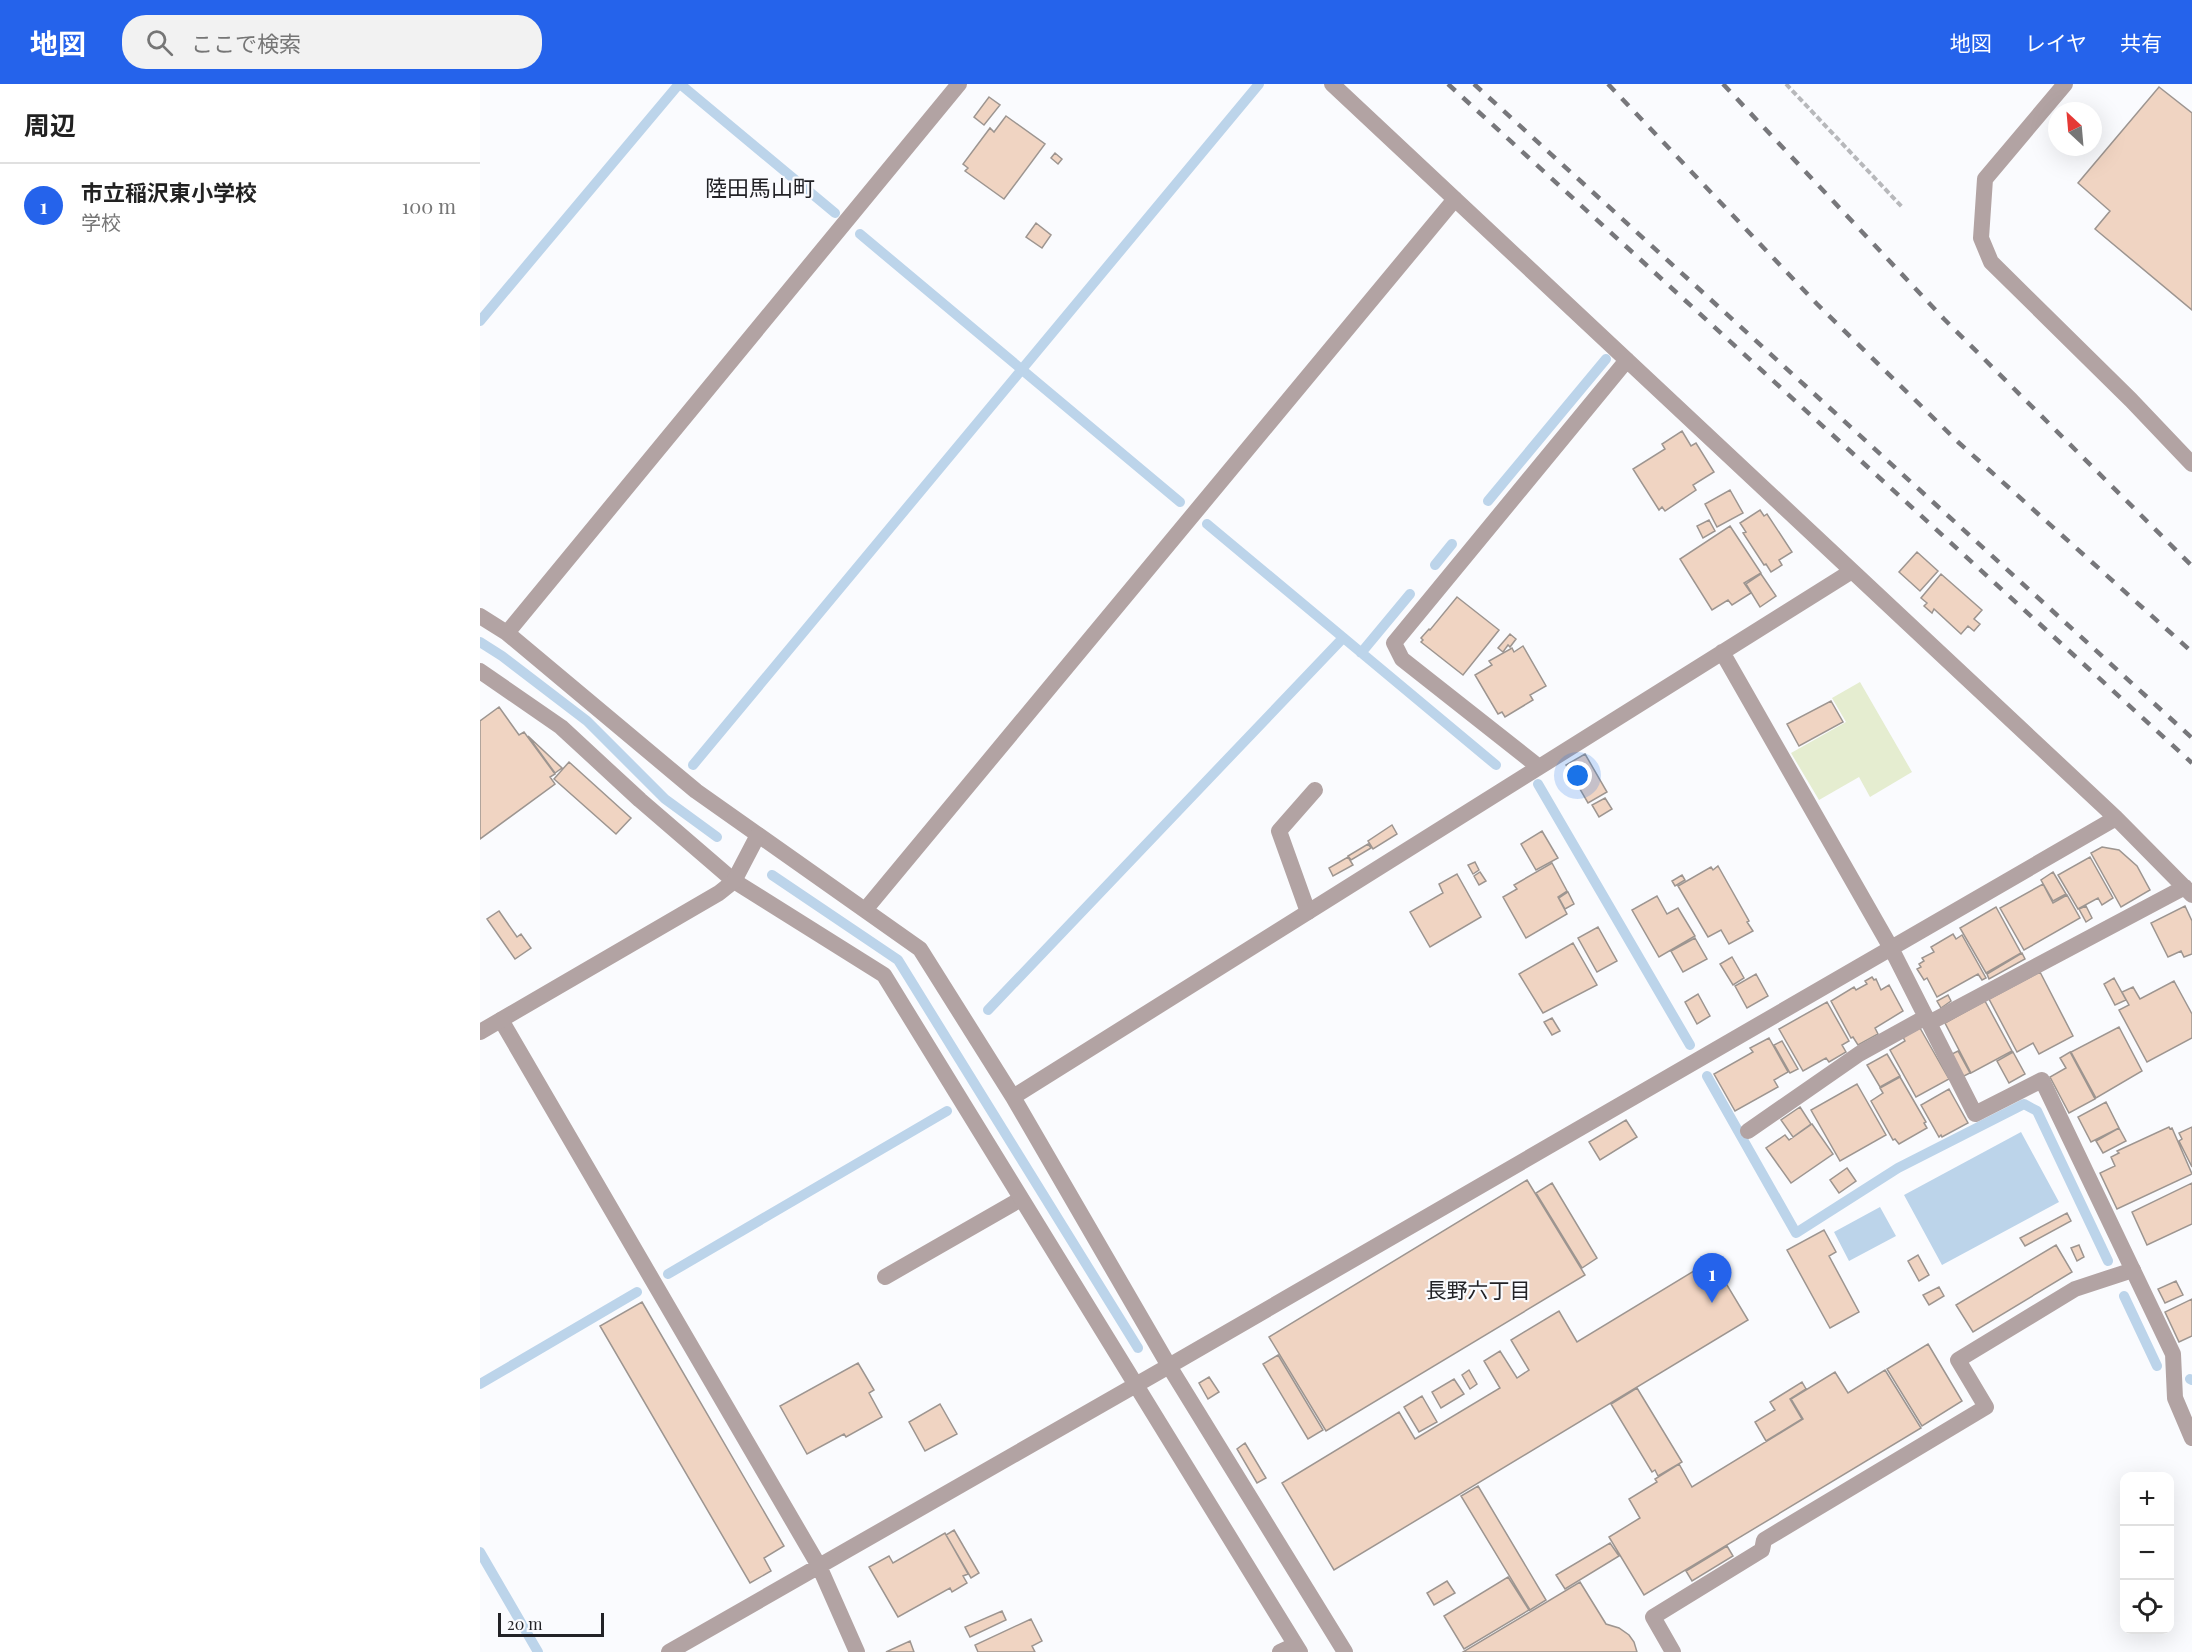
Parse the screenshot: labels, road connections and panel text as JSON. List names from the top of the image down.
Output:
{
  "districts": ["陸田馬山町", "長野六丁目"],
  "scale_bar": "20 m",
  "north": "top left",
  "page": {
    "header": "地図",
    "search": "ここで検索",
    "nav": ["地図", "レイヤ", "共有"],
    "heading": "周辺",
    "list": [
      {
        "mark": "1",
        "name": "市立稲沢東小学校",
        "note": "学校",
        "value": "100 m"
      }
    ],
    "pins": "1",
    "map_buttons": ["+", "−"],
    "scale": "20 m"
  }
}
